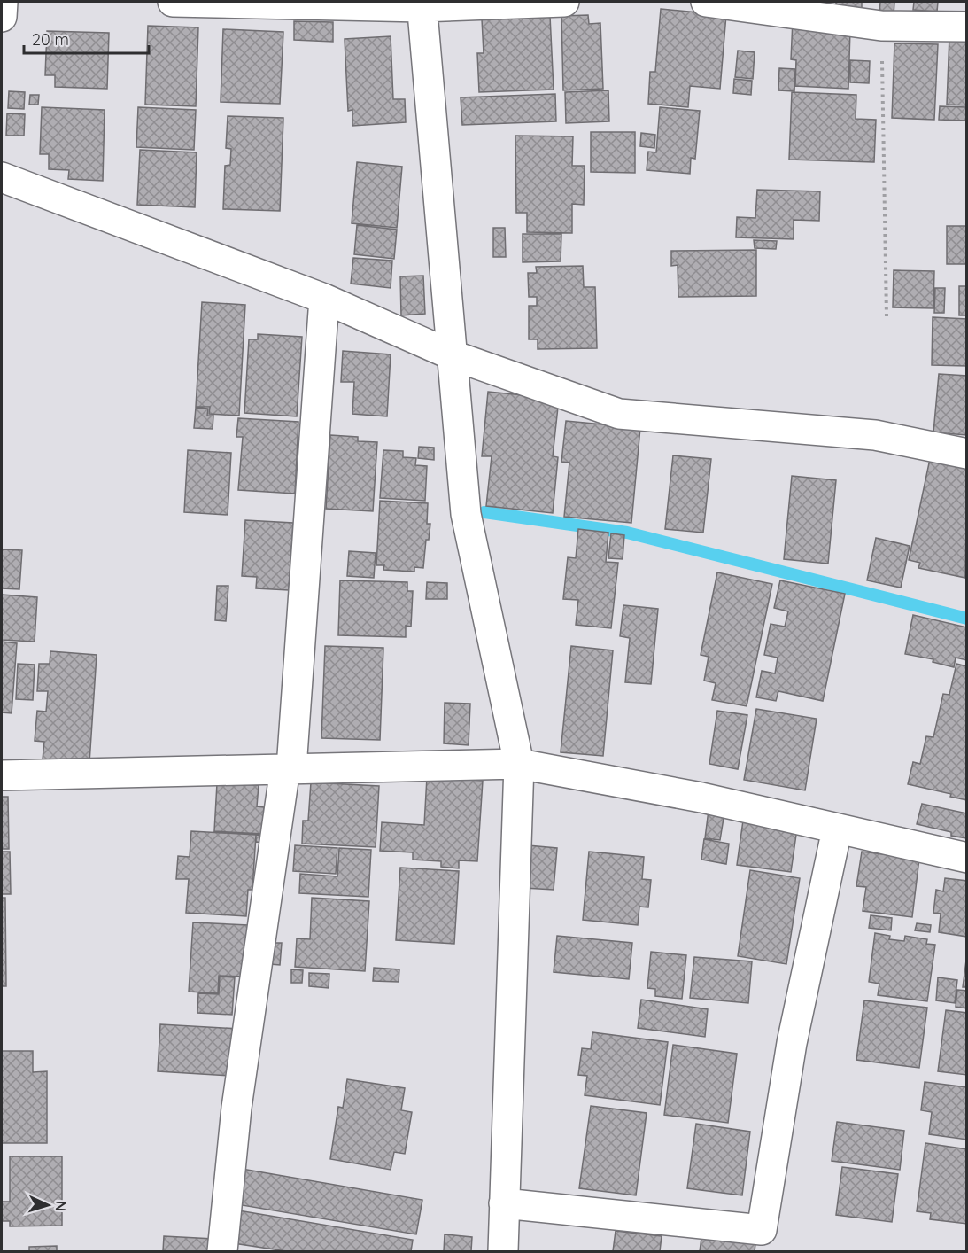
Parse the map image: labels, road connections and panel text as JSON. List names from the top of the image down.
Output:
{
  "scale_bar": "20 m",
  "north": "right"
}
